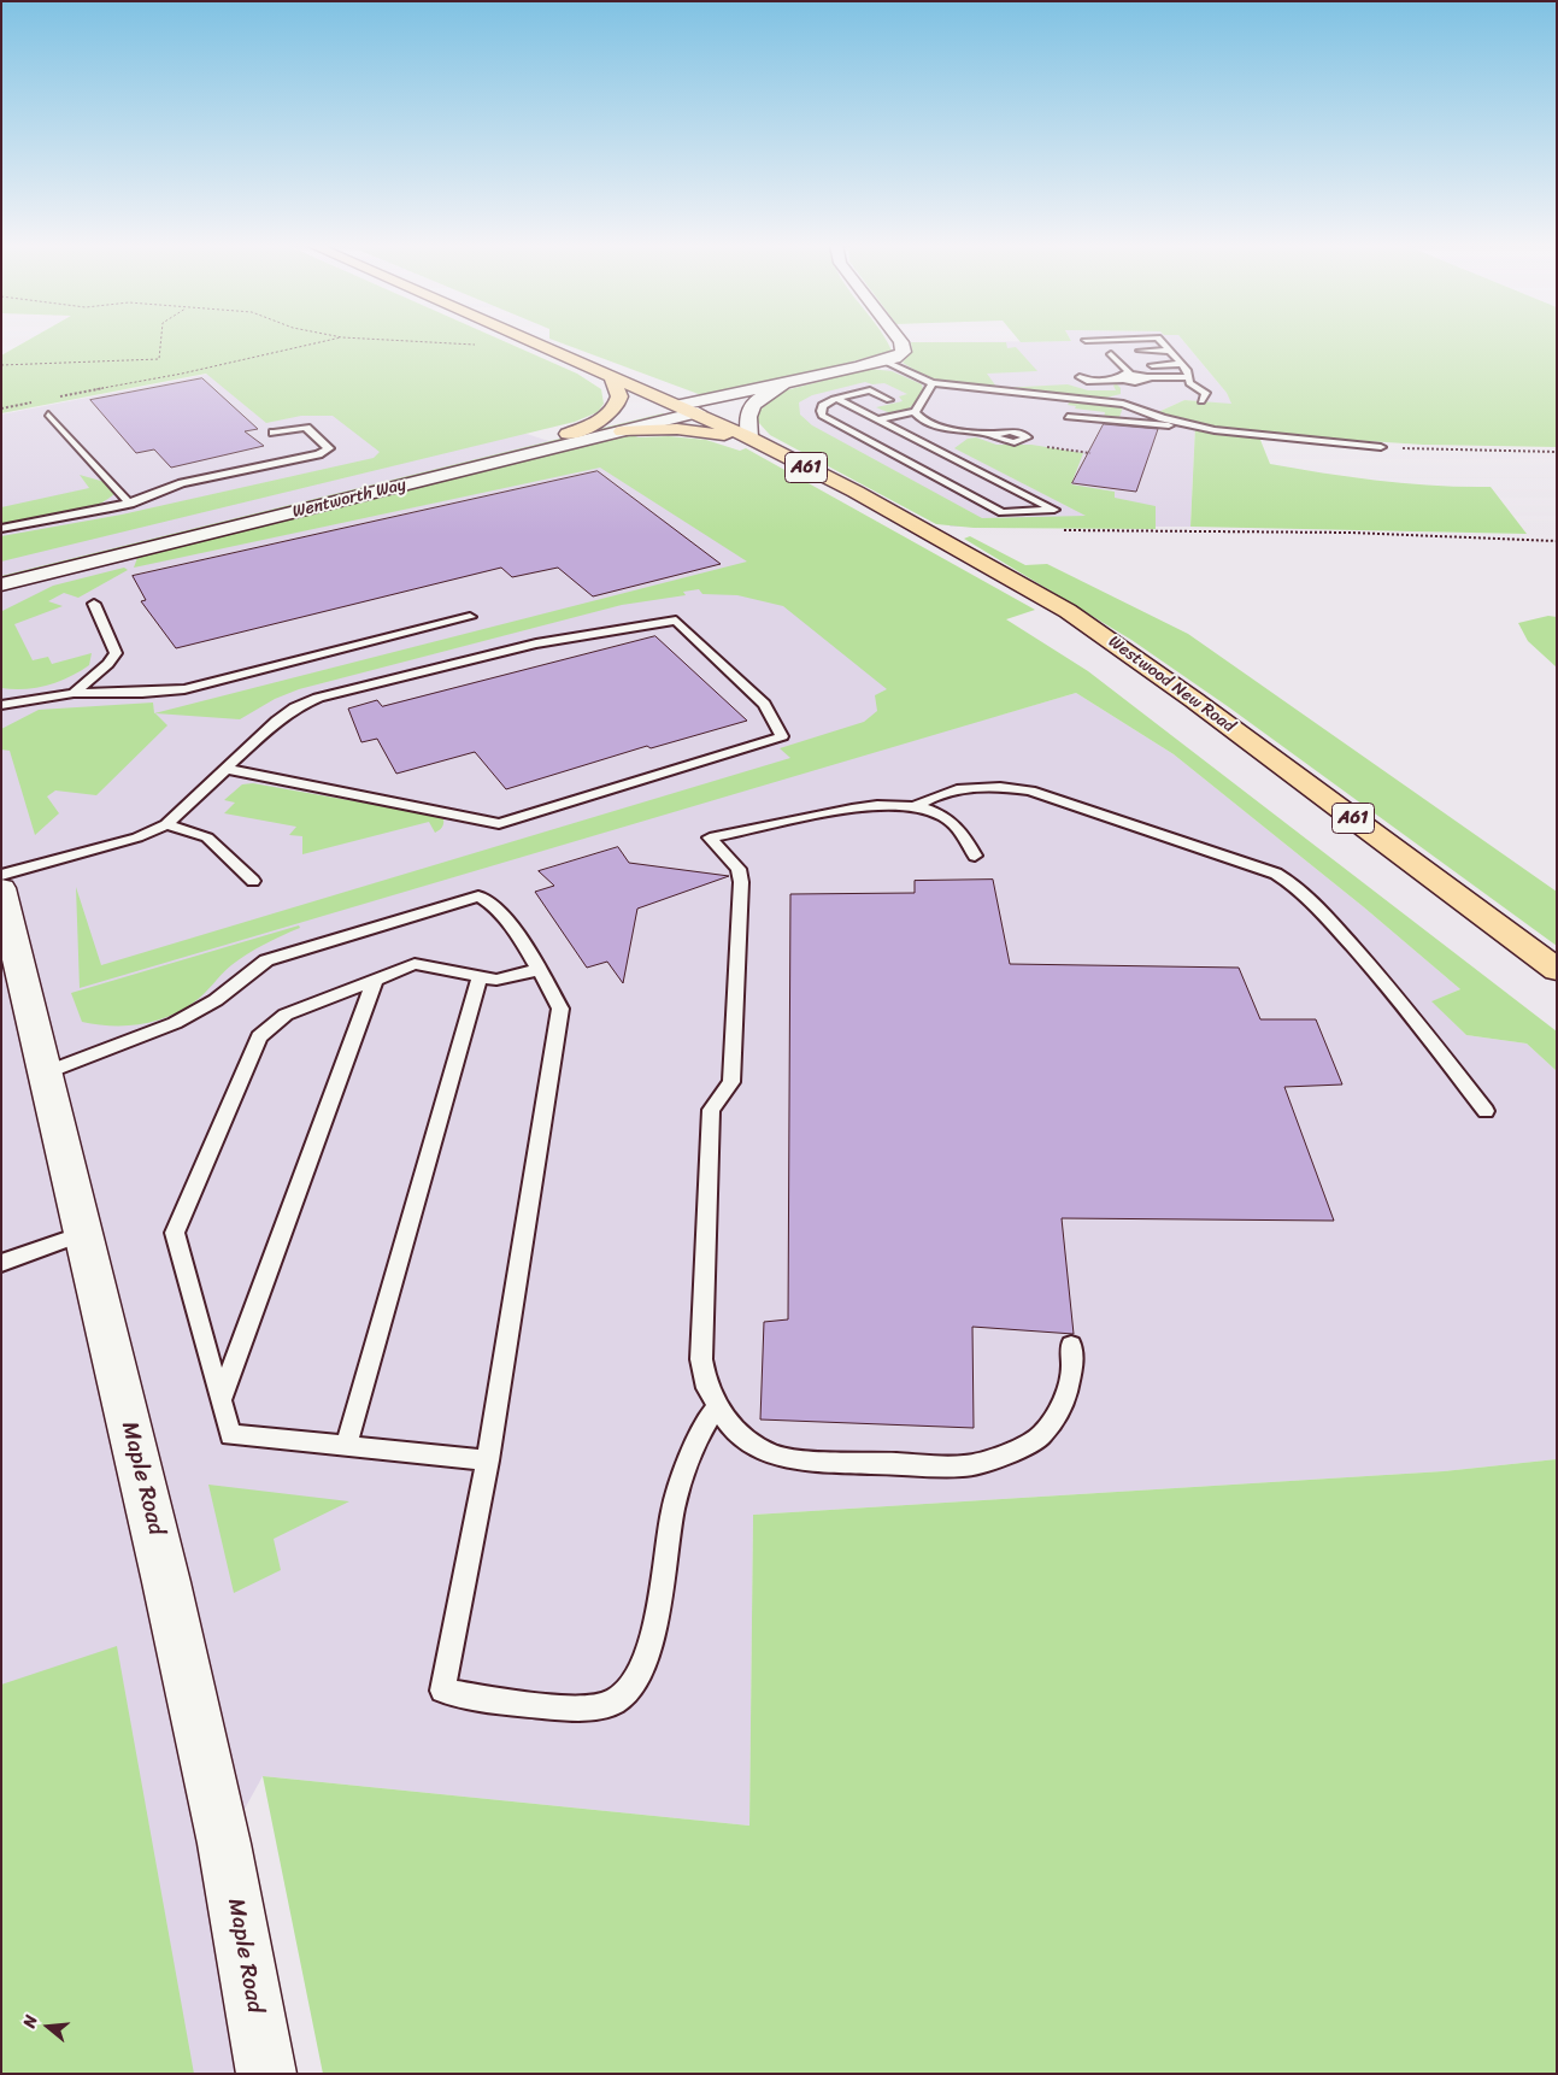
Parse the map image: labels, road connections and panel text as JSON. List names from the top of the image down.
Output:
{
  "streets": {
    "highway": ["A61", "Westwood New Road"],
    "street": ["Wentworth Way", "Maple Road"]
  },
  "crossings": [
    ["Wentworth Way", "Westwood New Road"]
  ],
  "north": "left"
}
